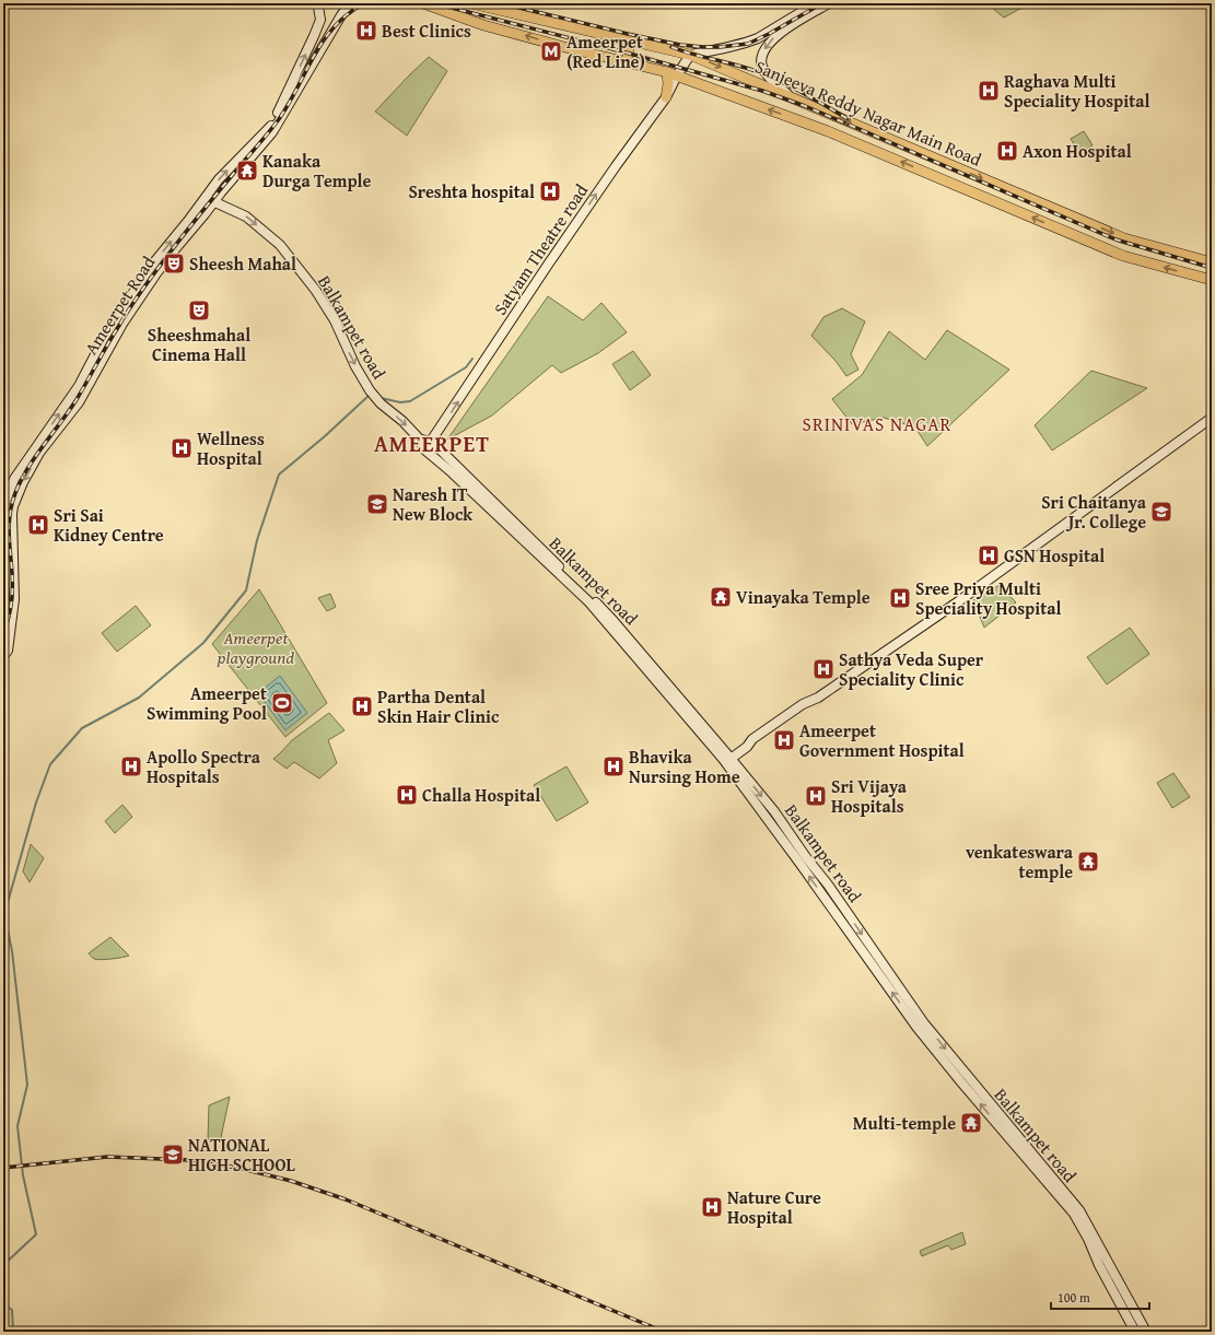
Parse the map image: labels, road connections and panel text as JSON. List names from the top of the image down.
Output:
{
  "streets": {
    "highway": ["Sanjeeva Reddy Nagar Main Road"],
    "main road": ["Satyam Theatre road", "Ameerpet Road", "Balkampet road"]
  },
  "crossings": [
    ["Sanjeeva Reddy Nagar Main Road", "Satyam Theatre road"],
    ["Satyam Theatre road", "Balkampet road"],
    ["Ameerpet Road", "Balkampet road"]
  ],
  "one_way": ["Satyam Theatre road"],
  "districts": ["SRINIVAS NAGAR", "AMEERPET"],
  "parks": ["Ameerpet playground"],
  "places": {
    "hospital": [
      "Best Clinics",
      "Raghava Multi Speciality Hospital",
      "Axon Hospital",
      "Sreshta hospital",
      "Wellness Hospital",
      "Sri Sai Kidney Centre",
      "GSN Hospital",
      "Sree Priya Multi Speciality Hospital",
      "Sathya Veda Super Speciality Clinic",
      "Partha Dental Skin Hair Clinic",
      "Ameerpet Government Hospital",
      "Apollo Spectra Hospitals",
      "Bhavika Nursing Home",
      "Challa Hospital",
      "Sri Vijaya Hospitals",
      "Nature Cure Hospital"
    ],
    "metro station": ["Ameerpet (Red Line)"],
    "temple": [
      "Kanaka Durga Temple",
      "Vinayaka Temple",
      "venkateswara temple",
      "Multi-temple"
    ],
    "theatre": ["Sheesh Mahal", "Sheeshmahal Cinema Hall"],
    "school or university": ["Naresh IT New Block", "Sri Chaitanya Jr. College", "NATIONAL HIGH SCHOOL"],
    "sports": ["Ameerpet Swimming Pool"]
  },
  "scale_bar": "100 m"
}
